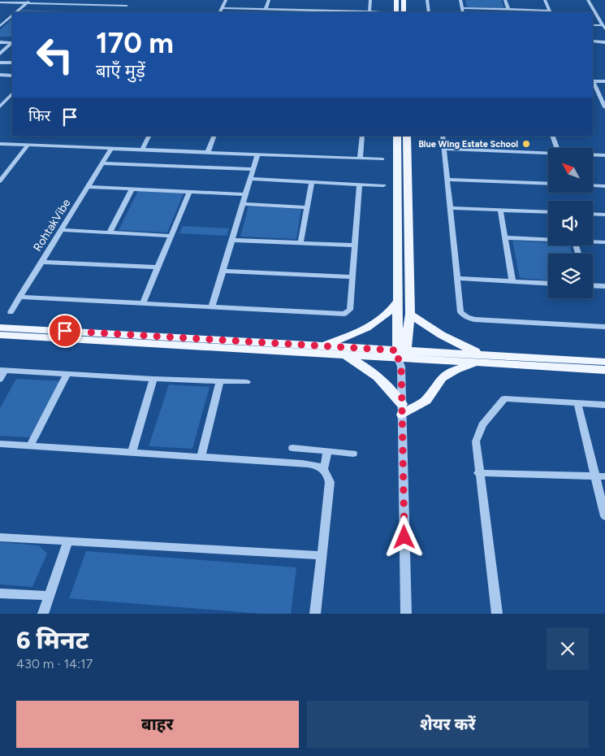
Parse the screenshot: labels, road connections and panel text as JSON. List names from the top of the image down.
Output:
{
  "streets": {
    "street": ["RohtakVibe"]
  },
  "places": ["Blue Wing Estate School"],
  "north": "top left",
  "page": {
    "turn": ["170 m", "बाएँ मुड़ें"],
    "then": "फिर",
    "heading": ["6 मिनट", "430 m · 14:17"],
    "buttons": ["बाहर", "शेयर करें"]
  }
}
